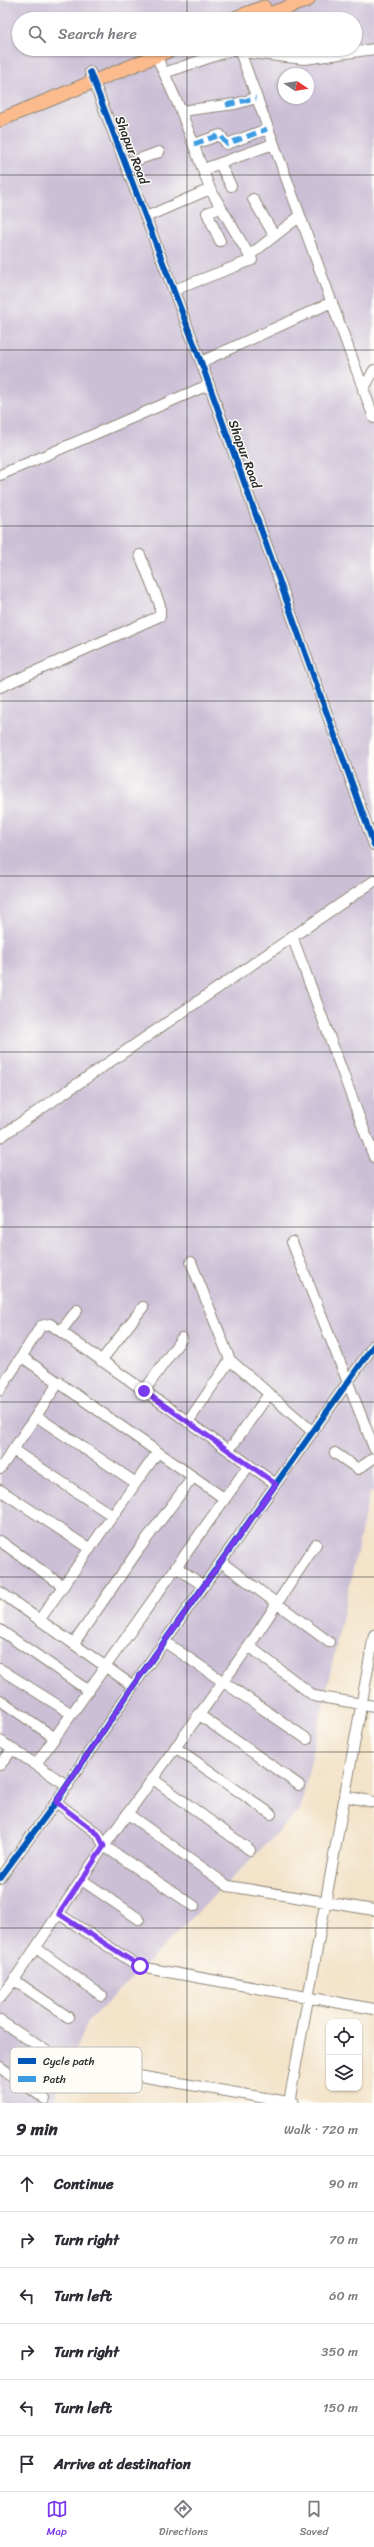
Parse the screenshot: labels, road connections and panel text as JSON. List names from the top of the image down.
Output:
{
  "streets": {
    "street": ["Shapur Road"]
  },
  "legend": ["Cycle path", "Path"],
  "north": "right",
  "page": {
    "search": "Search here",
    "heading": ["9 min", "Walk · 720 m"],
    "list": [
      ["Continue", "90 m"],
      ["Turn right", "70 m"],
      ["Turn left", "60 m"],
      ["Turn right", "350 m"],
      ["Turn left", "150 m"],
      "Arrive at destination"
    ],
    "nav": ["Map", "Directions", "Saved"]
  }
}
